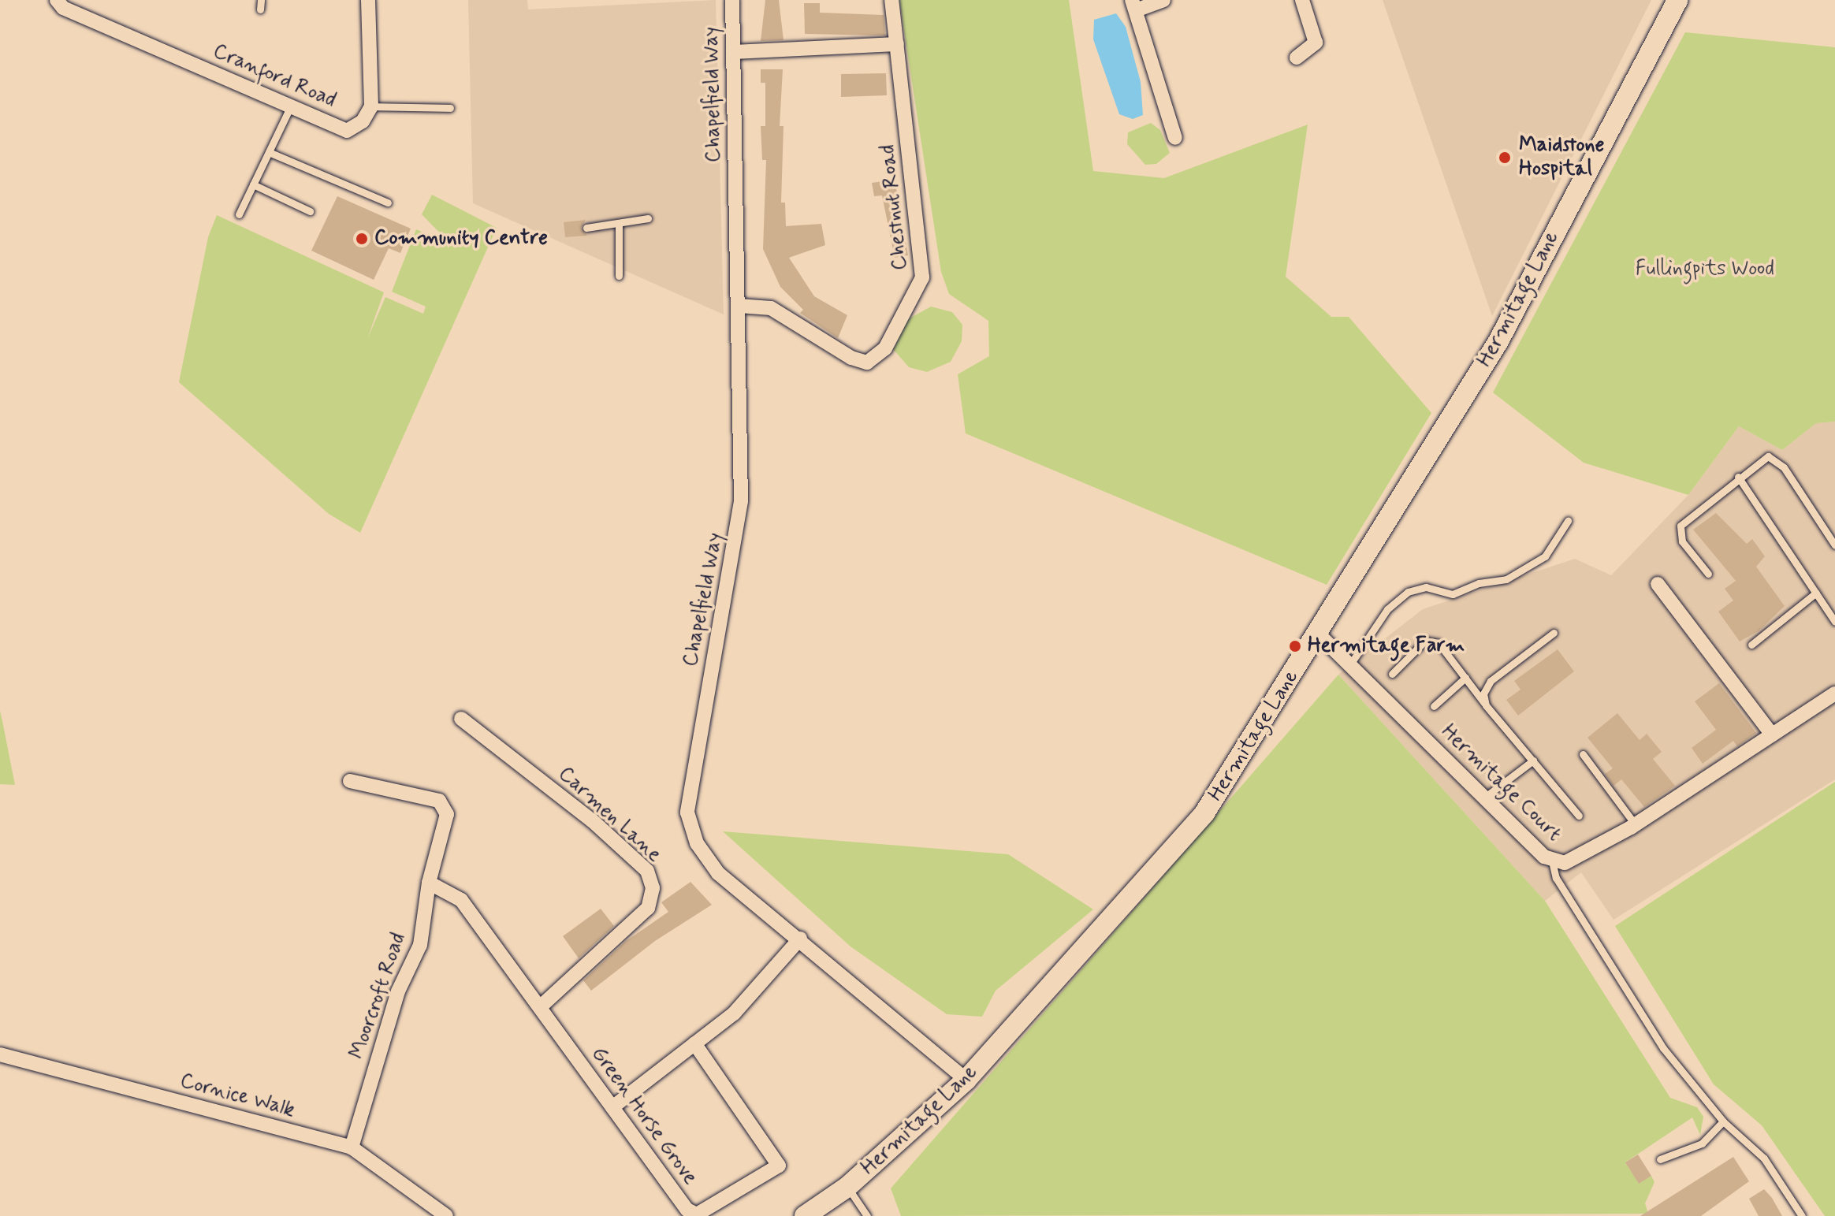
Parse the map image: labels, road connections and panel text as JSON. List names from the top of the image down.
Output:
{
  "streets": {
    "main road": ["Hermitage Lane"],
    "street": [
      "Cranford Road",
      "Chapelfield Way",
      "Chestnut Road",
      "Hermitage Court",
      "Carmen Lane",
      "Moorcroft Road",
      "Cornice Walk",
      "Green Horse Grove"
    ]
  },
  "crossings": [
    ["Chapelfield Way", "Chestnut Road"],
    ["Chapelfield Way", "Hermitage Lane"],
    ["Hermitage Lane", "Hermitage Court"],
    ["Carmen Lane", "Green Horse Grove"],
    ["Moorcroft Road", "Cornice Walk"],
    ["Moorcroft Road", "Green Horse Grove"]
  ],
  "parks": ["Fullingpits Wood"],
  "places": ["Maidstone Hospital", "Community Centre", "Hermitage Farm"]
}
